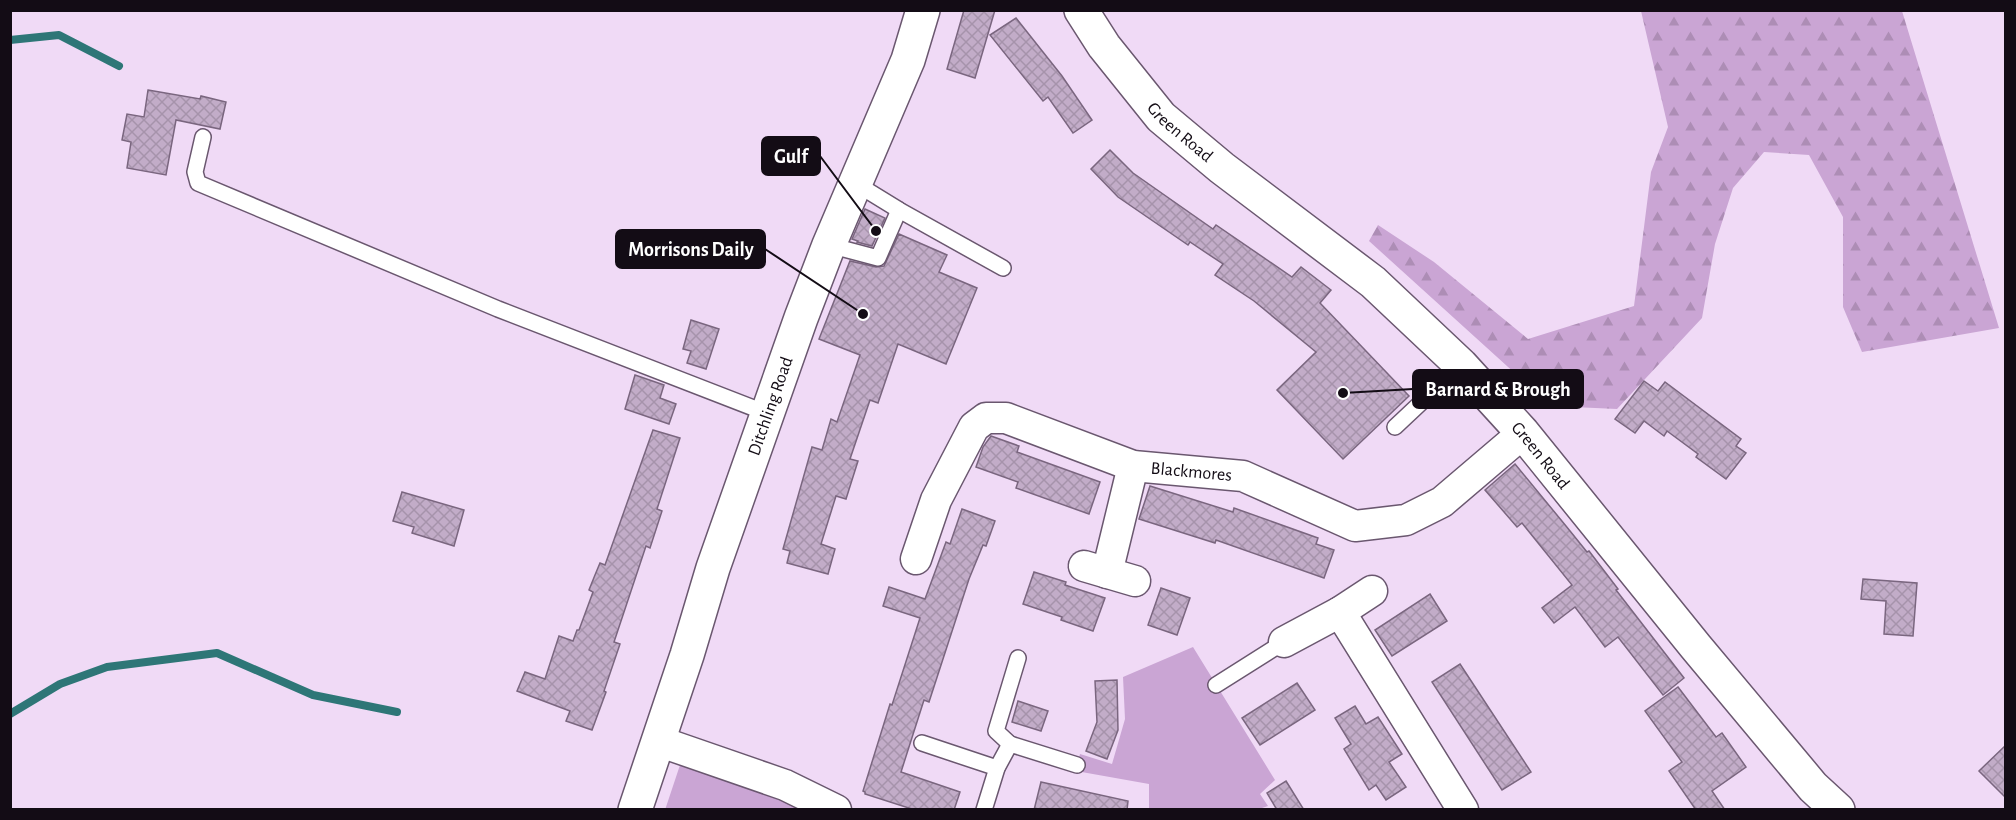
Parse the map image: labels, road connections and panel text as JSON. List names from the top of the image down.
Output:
{
  "streets": {
    "street": ["Green Road", "Ditchling Road", "Blackmores"]
  },
  "crossings": [
    ["Green Road", "Blackmores"]
  ],
  "places": ["Gulf", "Morrisons Daily", "Barnard & Brough"]
}
